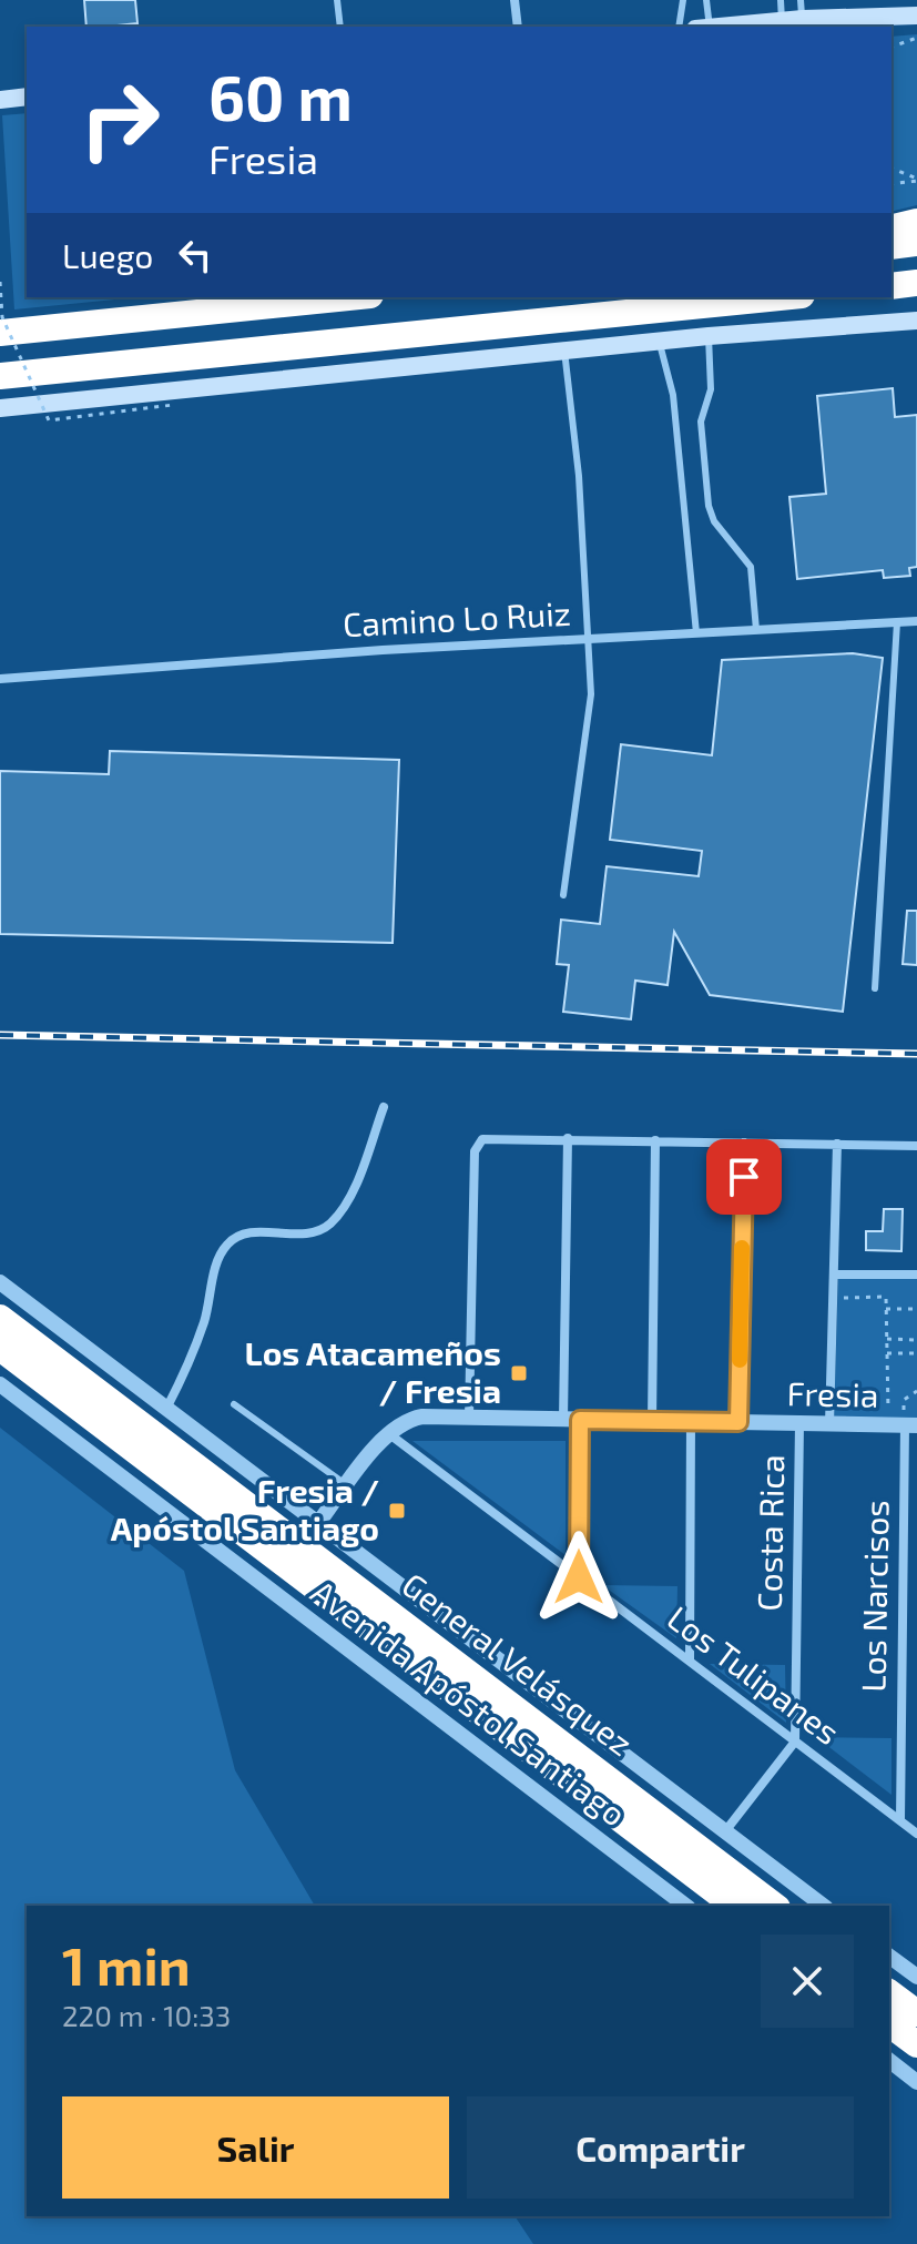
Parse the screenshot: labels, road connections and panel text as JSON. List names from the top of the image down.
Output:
{
  "streets": {
    "highway": ["General Velásquez"],
    "street": [
      "Camino Lo Ruiz",
      "Fresia",
      "Costa Rica",
      "Los Narcisos",
      "Los Tulipanes",
      "Avenida Apóstol Santiago"
    ]
  },
  "crossings": [
    ["Fresia", "Costa Rica"],
    ["Fresia", "Los Narcisos"],
    ["Fresia", "Los Tulipanes"],
    ["Costa Rica", "Los Tulipanes"],
    ["Los Narcisos", "Los Tulipanes"]
  ],
  "places": {
    "transit": ["Los Atacameños / Fresia", "Fresia / Apóstol Santiago"]
  },
  "page": {
    "turn": ["60 m", "Fresia"],
    "then": "Luego",
    "heading": ["1 min", "220 m · 10:33"],
    "buttons": ["Salir", "Compartir"]
  }
}
